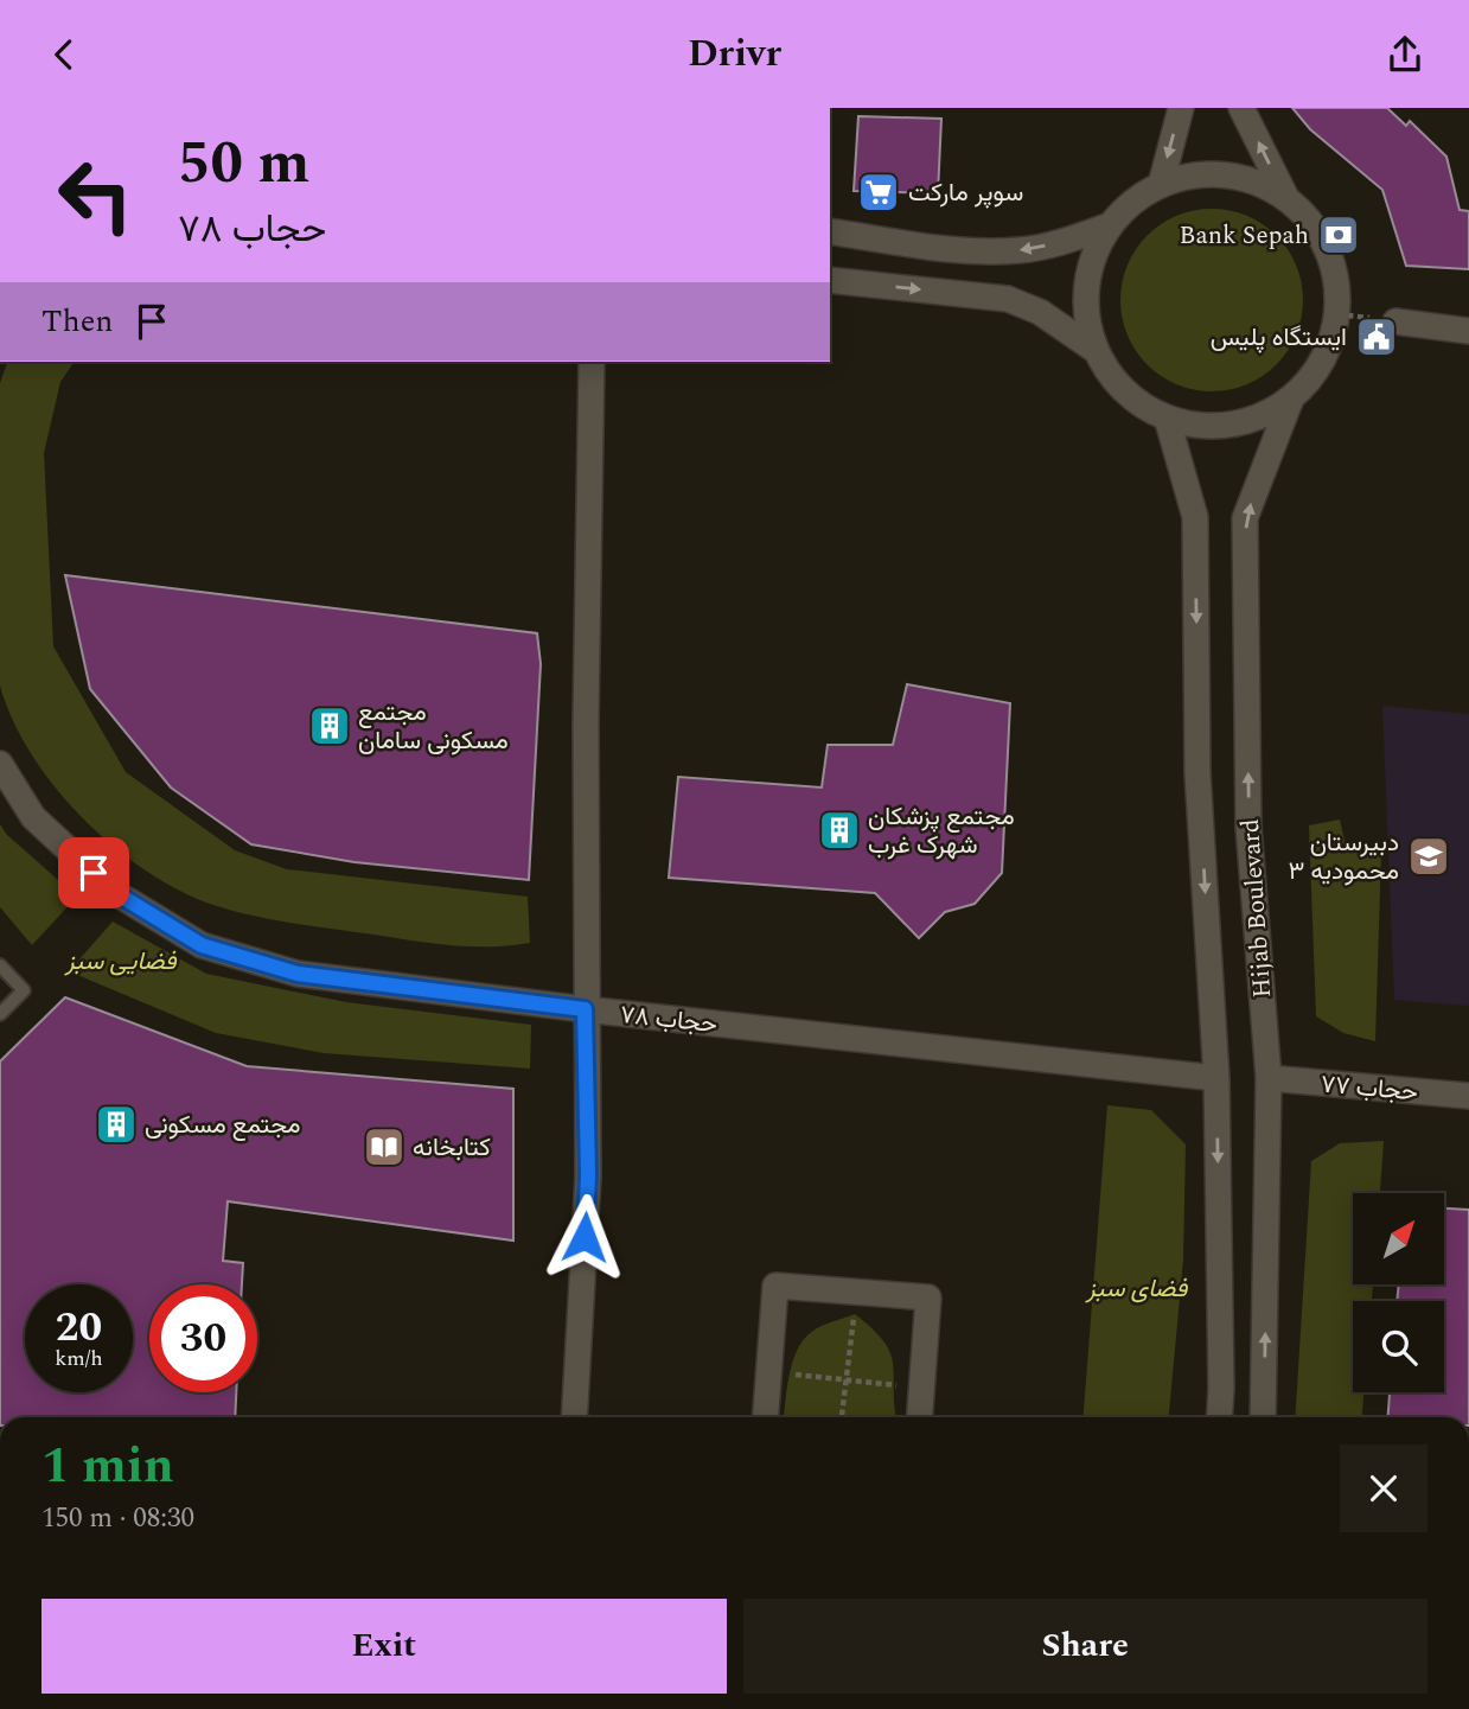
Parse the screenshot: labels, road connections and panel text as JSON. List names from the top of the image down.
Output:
{
  "streets": {
    "street": ["Hijab Boulevard", "حجاب ۷۸", "حجاب ۷۷"]
  },
  "crossings": [
    ["Hijab Boulevard", "حجاب ۷۸"],
    ["Hijab Boulevard", "حجاب ۷۷"]
  ],
  "parks": ["فضایی سبز", "فضای سبز"],
  "places": {
    "supermarket": ["سوپر مارکت"],
    "bank": ["Bank Sepah"],
    "public building": ["ایستگاه پلیس"],
    "building": ["مجتمع مسکونی سامان", "مجتمع پزشکان شهرک غرب", "مجتمع مسکونی"],
    "school or university": ["دبیرستان محمودیه ۳"],
    "library": ["کتابخانه"]
  },
  "north": "top right",
  "page": {
    "header": "Drivr",
    "turn": ["50 m", "حجاب ۷۸"],
    "then": "Then",
    "speed": "20 km/h",
    "limit": "30",
    "heading": ["1 min", "150 m · 08:30"],
    "buttons": ["Exit", "Share"]
  }
}
